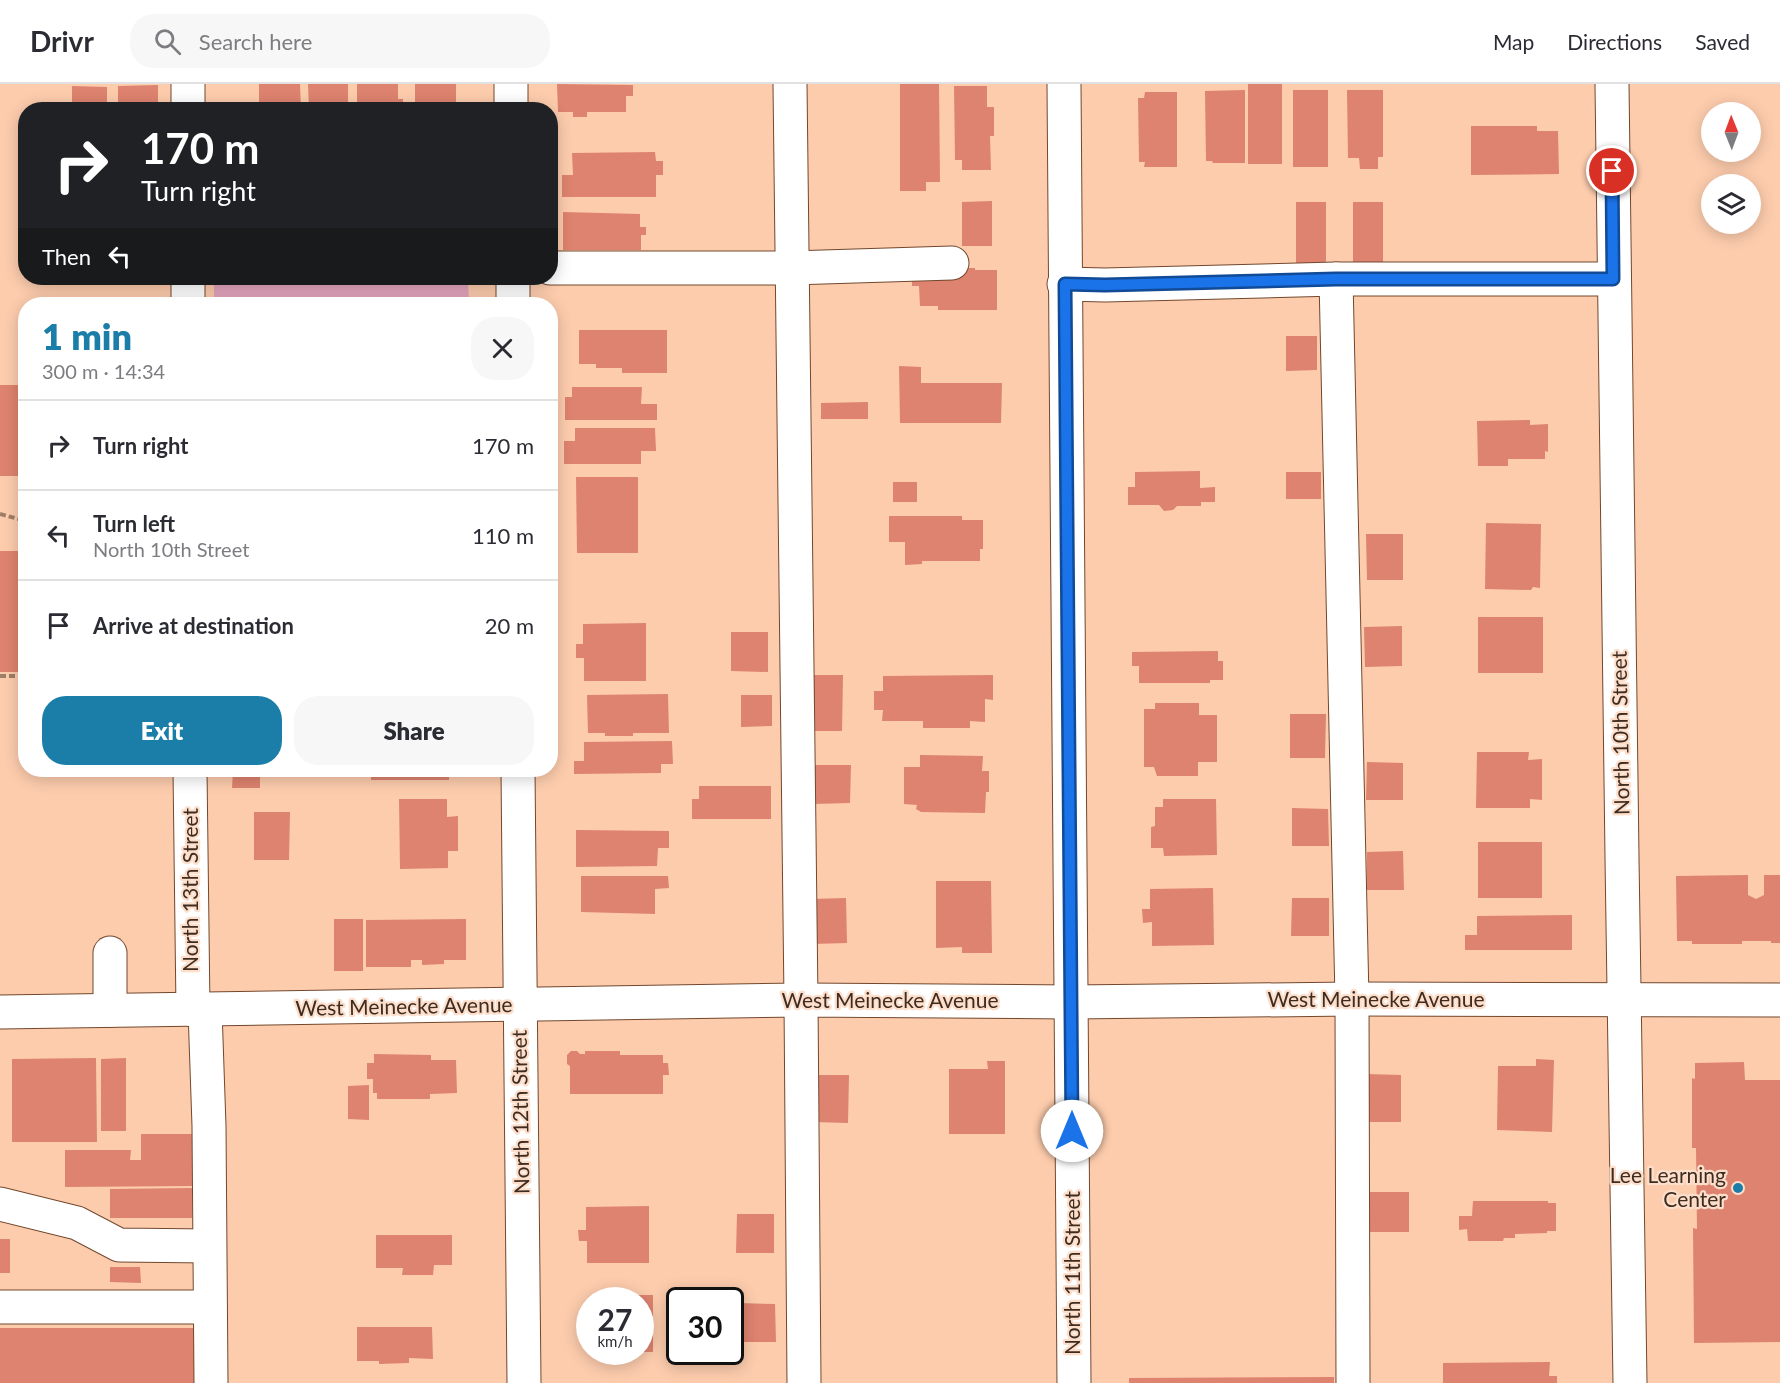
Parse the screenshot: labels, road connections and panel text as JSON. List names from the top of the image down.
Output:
{
  "streets": {
    "street": [
      "North 10th Street",
      "North 13th Street",
      "West Meinecke Avenue",
      "North 12th Street",
      "North 11th Street"
    ]
  },
  "crossings": [
    ["North 10th Street", "West Meinecke Avenue"],
    ["North 13th Street", "West Meinecke Avenue"],
    ["West Meinecke Avenue", "North 12th Street"],
    ["West Meinecke Avenue", "North 11th Street"]
  ],
  "places": ["Lee Learning Center"],
  "north": "top",
  "page": {
    "header": "Drivr",
    "search": "Search here",
    "nav": ["Map", "Directions", "Saved"],
    "turn": ["170 m", "Turn right"],
    "then": "Then",
    "heading": ["1 min", "300 m · 14:34"],
    "list": [
      {
        "name": "Turn right",
        "value": "170 m"
      },
      {
        "name": "Turn left",
        "note": "North 10th Street",
        "value": "110 m"
      },
      {
        "name": "Arrive at destination",
        "value": "20 m"
      }
    ],
    "buttons": ["Exit", "Share"],
    "speed": "27 km/h",
    "limit": "30"
  }
}
